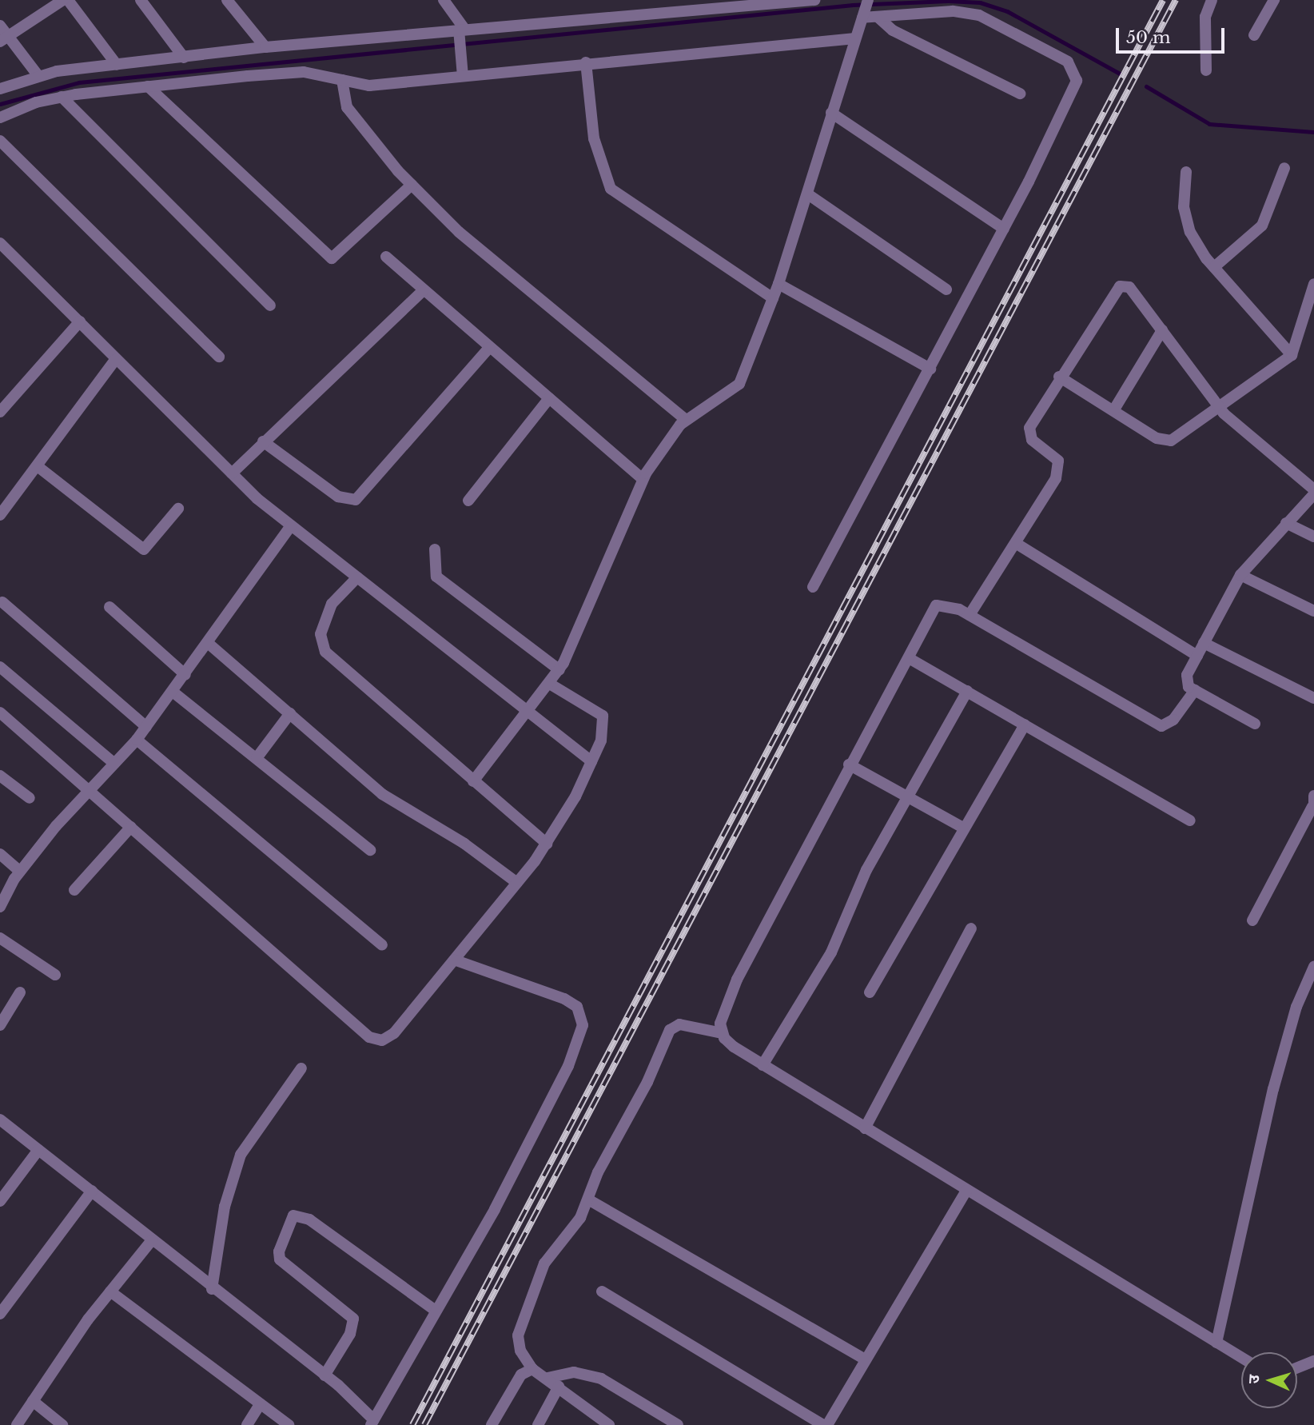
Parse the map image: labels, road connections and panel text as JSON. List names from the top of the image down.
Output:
{
  "scale_bar": "50 m",
  "north": "left"
}
